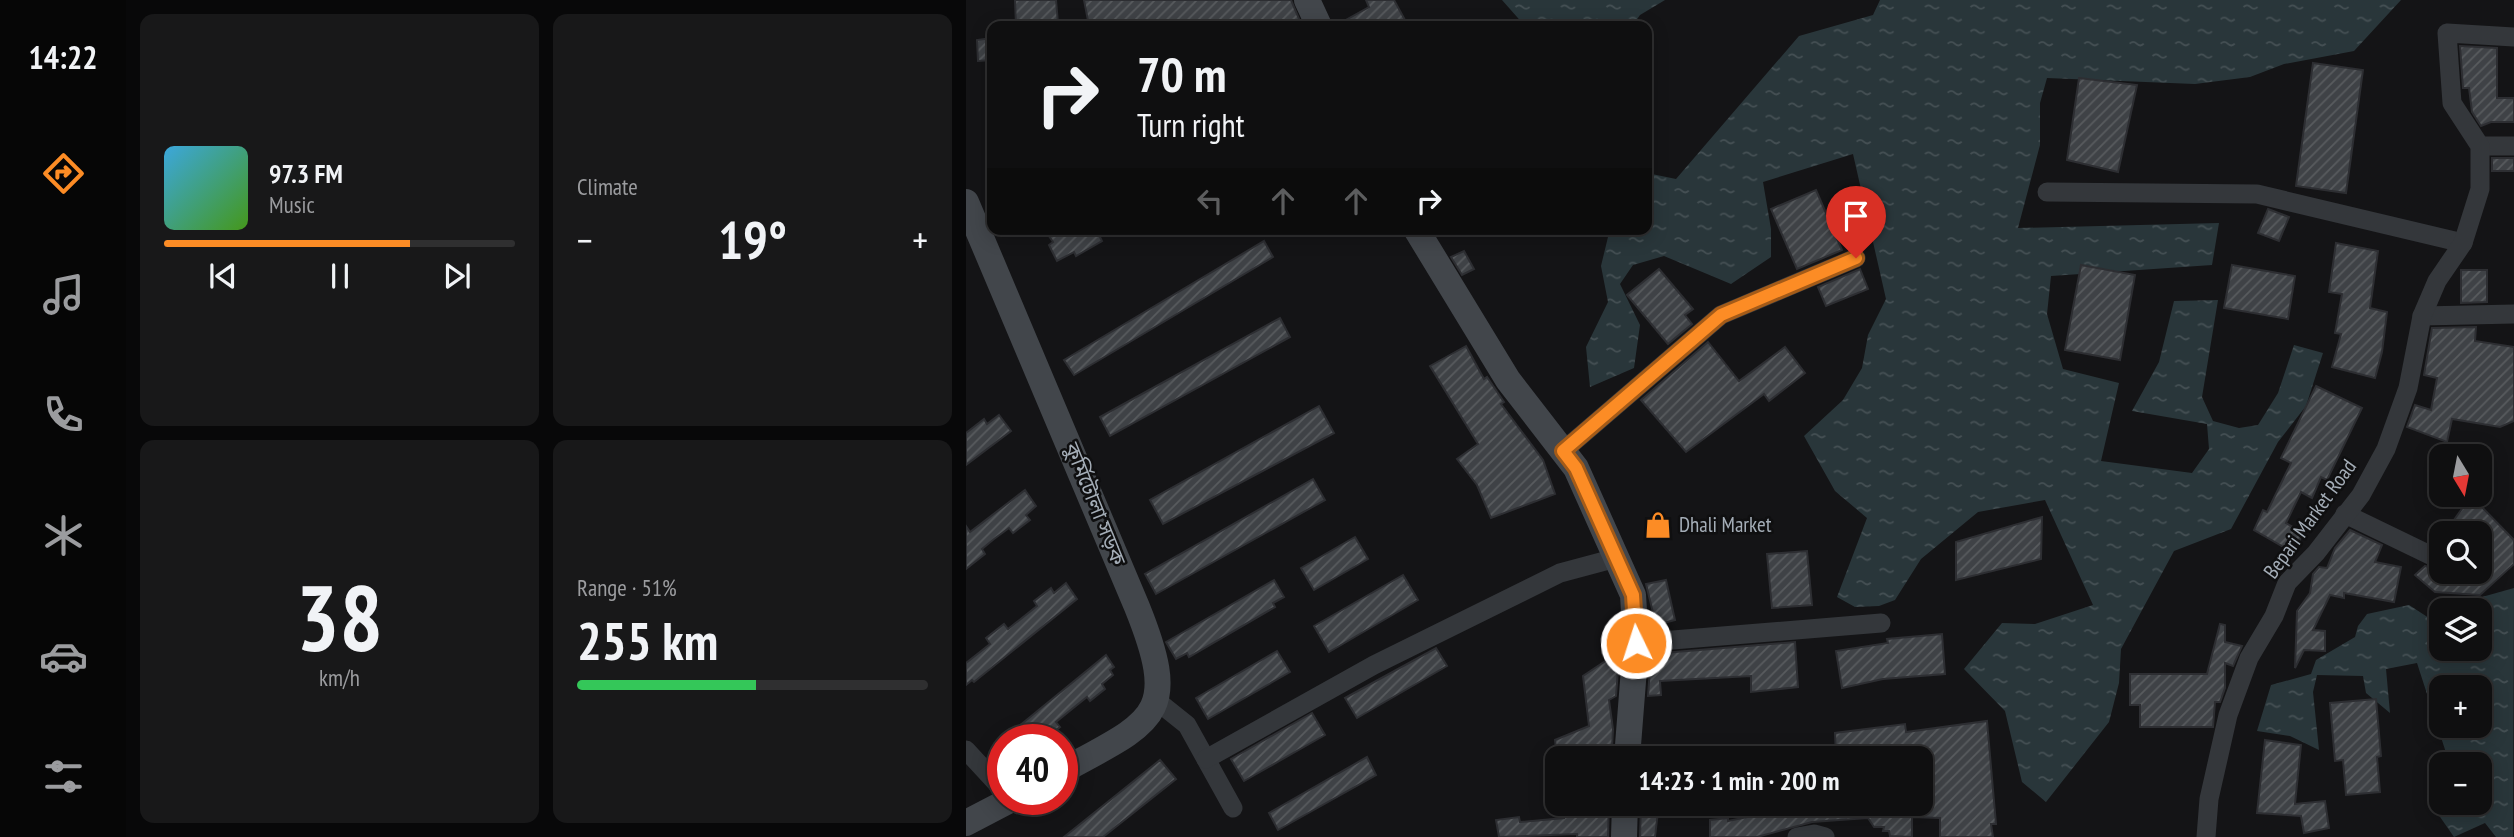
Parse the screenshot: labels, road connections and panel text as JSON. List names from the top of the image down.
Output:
{
  "streets": {
    "street": ["কুর্মিটোলা সড়ক", "Bepari Market Road"]
  },
  "places": {
    "shop": ["Dhali Market"]
  },
  "north": "bottom",
  "page": {
    "tabs": "14:22",
    "tile": [
      "Climate",
      ["38", "km/h"],
      ["Range · 51%", "255 km"]
    ],
    "turn": ["70 m", "Turn right"],
    "song": ["97.3 FM", "Music"],
    "heat": ["−", "19°", "+"],
    "map_buttons": ["+", "−"],
    "limit": "40",
    "trip": "14:23 · 1 min · 200 m"
  }
}
